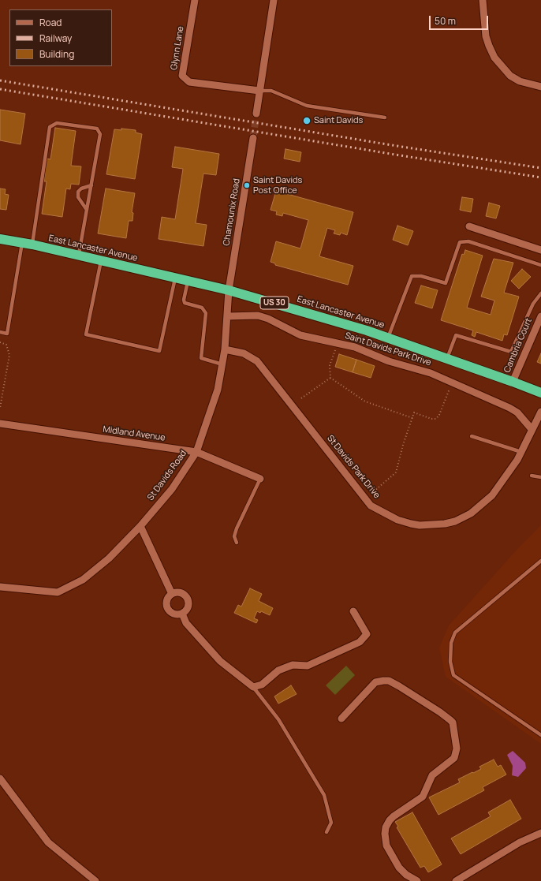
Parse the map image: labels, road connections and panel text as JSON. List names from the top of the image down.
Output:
{
  "streets": {
    "highway": ["East Lancaster Avenue", "US 30"],
    "street": [
      "Glynn Lane",
      "Chamounix Road",
      "Cambria Court",
      "Saint Davids Park Drive",
      "Midland Avenue",
      "St Davids Park Drive",
      "St Davids Road"
    ]
  },
  "crossings": [
    ["Chamounix Road", "East Lancaster Avenue"],
    ["Chamounix Road", "St Davids Road"],
    ["East Lancaster Avenue", "Cambria Court"],
    ["East Lancaster Avenue", "St Davids Road"],
    ["Saint Davids Park Drive", "St Davids Park Drive"],
    ["Saint Davids Park Drive", "St Davids Road"],
    ["Midland Avenue", "St Davids Road"],
    ["St Davids Park Drive", "St Davids Road"]
  ],
  "places": ["Saint Davids", "Saint Davids Post Office"],
  "legend": ["Road", "Railway", "Building"],
  "scale_bar": "50 m"
}
